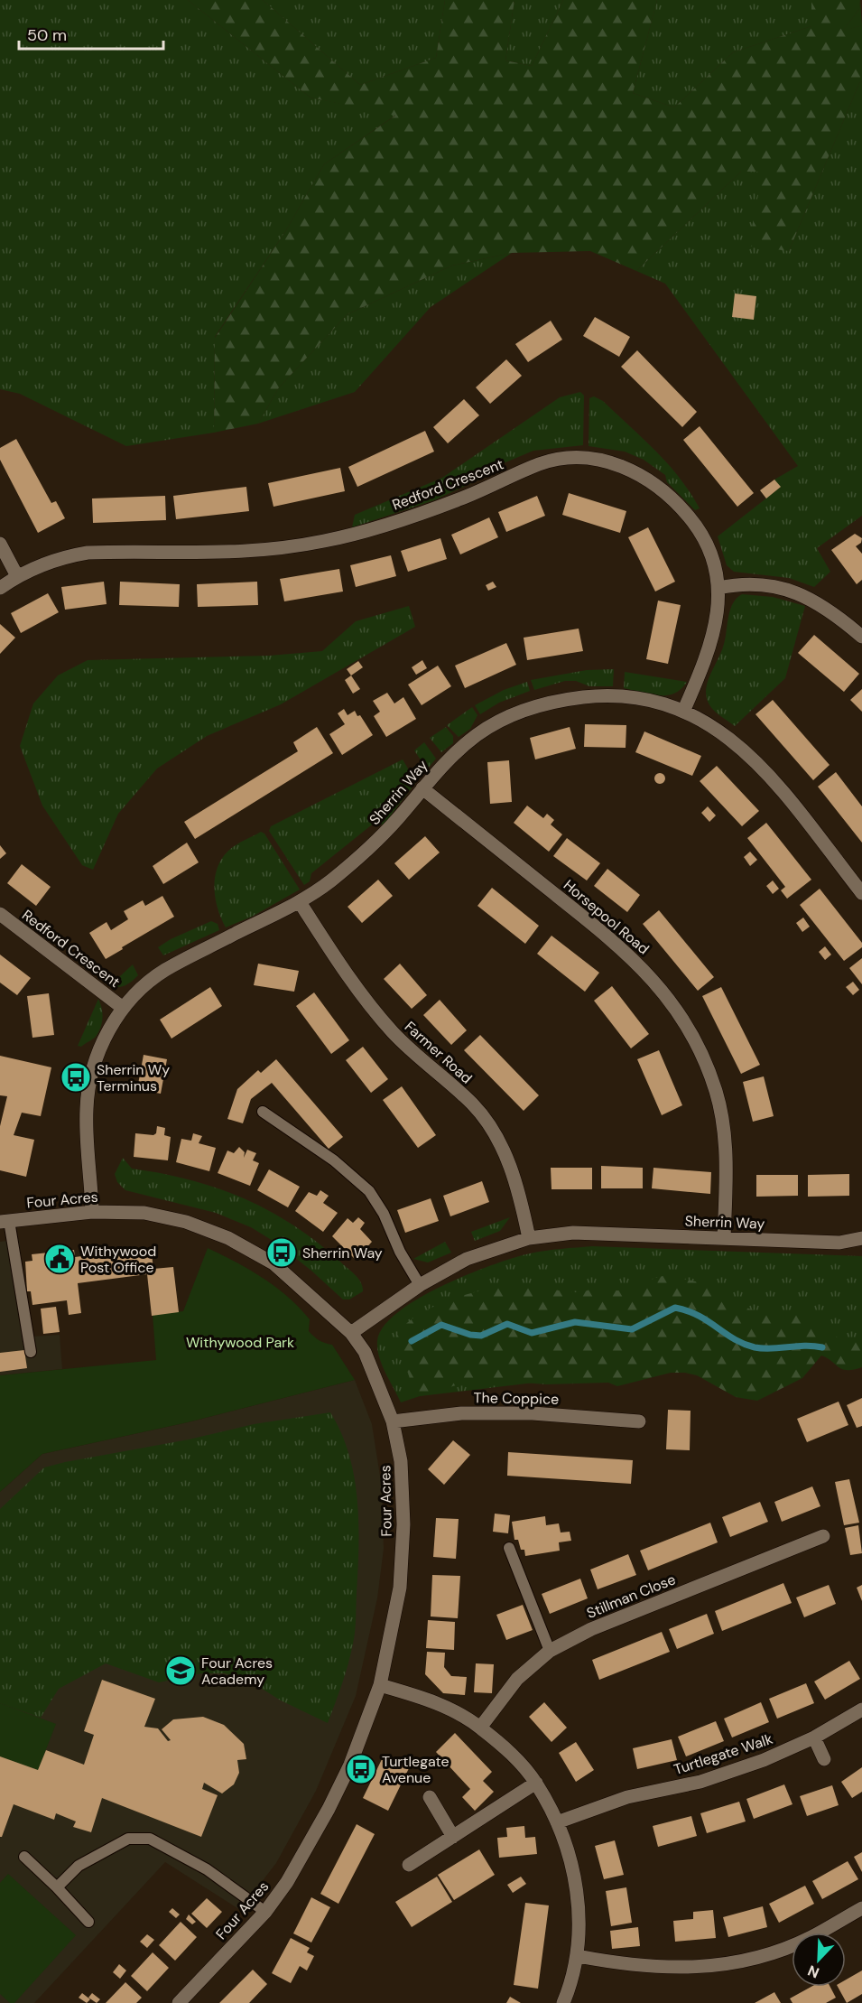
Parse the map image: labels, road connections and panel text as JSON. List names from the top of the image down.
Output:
{
  "streets": {
    "street": [
      "Redford Crescent",
      "Sherrin Way",
      "Horsepool Road",
      "Farmer Road",
      "Four Acres",
      "The Coppice",
      "Stillman Close",
      "Turtlegate Walk"
    ]
  },
  "crossings": [
    ["Redford Crescent", "Sherrin Way"],
    ["Sherrin Way", "Horsepool Road"],
    ["Sherrin Way", "Farmer Road"],
    ["Sherrin Way", "Four Acres"],
    ["Four Acres", "The Coppice"]
  ],
  "parks": ["Withywood Park"],
  "places": {
    "bus stop": ["Sherrin Wy Terminus", "Sherrin Way", "Turtlegate Avenue"],
    "public building": ["Withywood Post Office"],
    "school or university": ["Four Acres Academy"]
  },
  "scale_bar": "50 m",
  "north": "bottom left"
}
